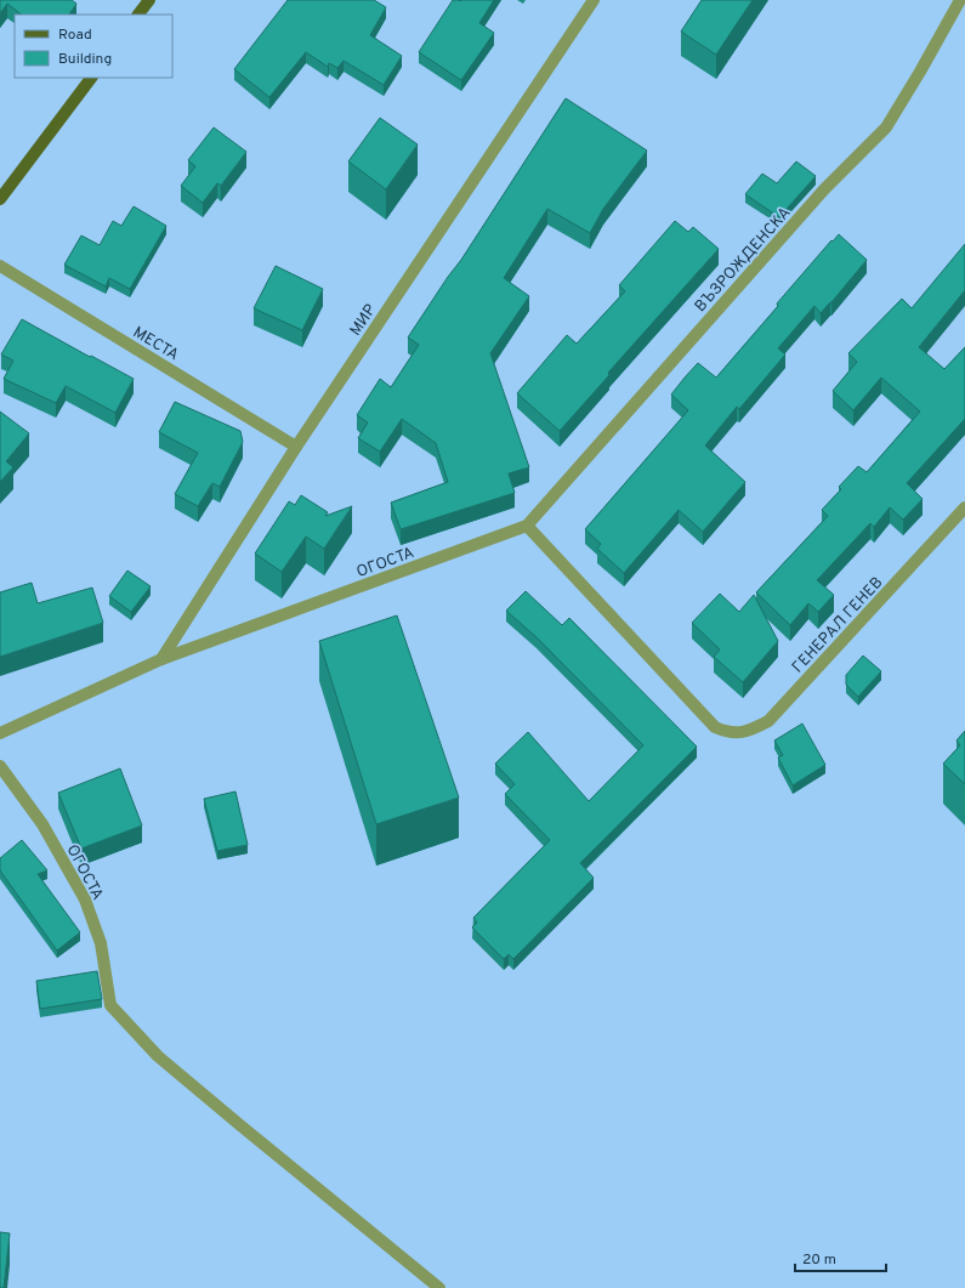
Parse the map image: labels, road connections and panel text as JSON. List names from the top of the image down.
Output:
{
  "streets": {
    "street": [
      "ВЪЗРОЖДЕНСКА",
      "МИР",
      "МЕСТА",
      "ОГОСТА",
      "ГЕНЕРАЛ ГЕНЕВ"
    ]
  },
  "crossings": [
    ["ВЪЗРОЖДЕНСКА", "ОГОСТА"],
    ["ВЪЗРОЖДЕНСКА", "ГЕНЕРАЛ ГЕНЕВ"],
    ["МИР", "МЕСТА"],
    ["МИР", "ОГОСТА"],
    ["ОГОСТА", "ГЕНЕРАЛ ГЕНЕВ"]
  ],
  "legend": ["Road", "Building"],
  "scale_bar": "20 m"
}
